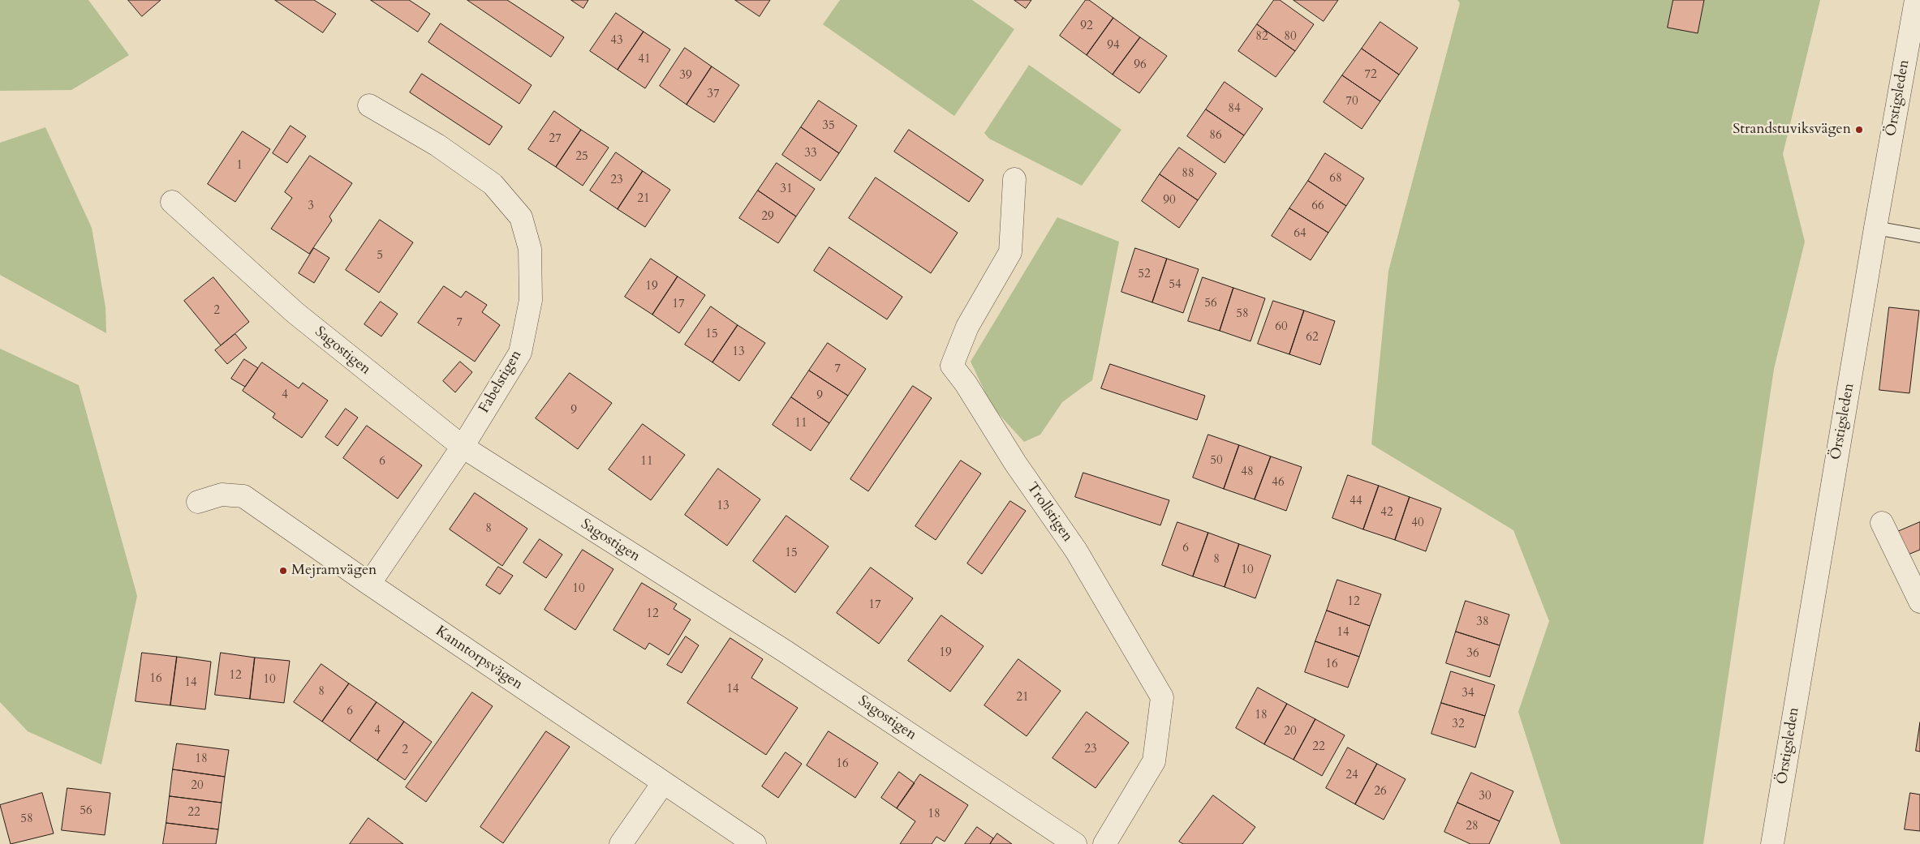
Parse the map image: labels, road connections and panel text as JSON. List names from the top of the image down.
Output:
{
  "streets": {
    "street": [
      "Örstigsleden",
      "Sagostigen",
      "Fabelstigen",
      "Trollstigen",
      "Kanntorpsvägen"
    ]
  },
  "crossings": [
    ["Sagostigen", "Fabelstigen"],
    ["Fabelstigen", "Kanntorpsvägen"]
  ],
  "places": ["Strandstuviksvägen", "Mejramvägen"],
  "house_numbers": [
    "92",
    "82",
    "80",
    "43",
    "94",
    "41",
    "96",
    "72",
    "39",
    "37",
    "70",
    "84",
    "35",
    "86",
    "27",
    "33",
    "25",
    "1",
    "88",
    "68",
    "23",
    "31",
    "21",
    "90",
    "3",
    "66",
    "29",
    "64",
    "5",
    "52",
    "54",
    "19",
    "56",
    "17",
    "2",
    "58",
    "7",
    "60",
    "15",
    "62",
    "13",
    "7",
    "4",
    "9",
    "9",
    "11",
    "50",
    "6",
    "11",
    "48",
    "46",
    "44",
    "13",
    "42",
    "40",
    "8",
    "6",
    "15",
    "8",
    "10",
    "10",
    "12",
    "17",
    "12",
    "38",
    "14",
    "19",
    "36",
    "16",
    "12",
    "16",
    "10",
    "14",
    "14",
    "8",
    "34",
    "21",
    "6",
    "18",
    "32",
    "4",
    "20",
    "22",
    "23",
    "2",
    "18",
    "16",
    "24",
    "20",
    "26",
    "30",
    "56",
    "22",
    "18",
    "58",
    "28"
  ]
}
